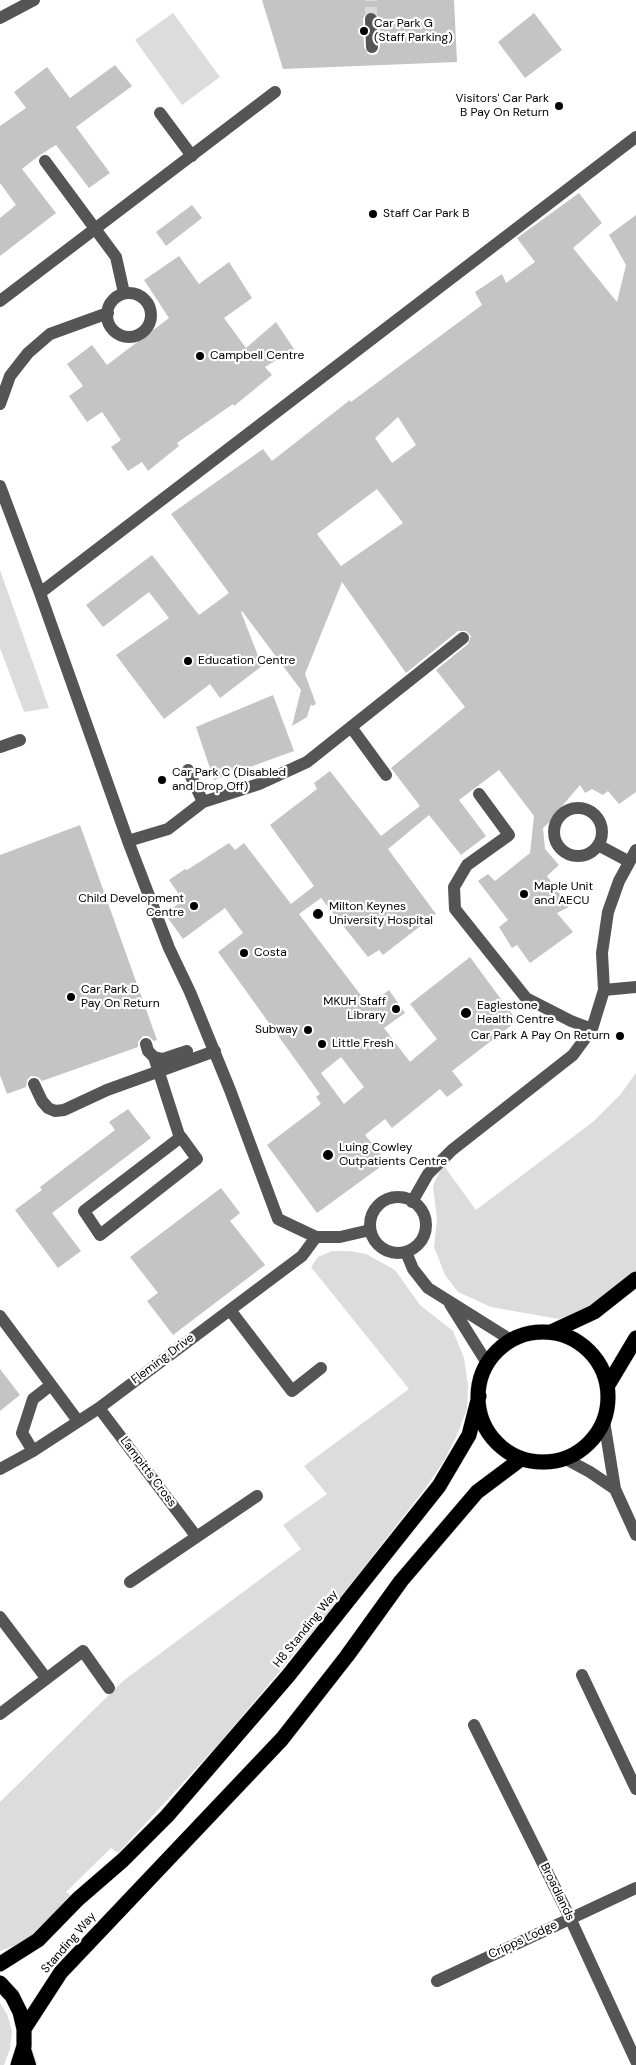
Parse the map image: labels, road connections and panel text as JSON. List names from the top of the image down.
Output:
{
  "streets": {
    "highway": ["H8 Standing Way", "Standing Way"],
    "street": [
      "Fleming Drive",
      "Lampitts Cross",
      "Broadlands",
      "Cripps Lodge"
    ]
  },
  "crossings": [
    ["Fleming Drive", "Lampitts Cross"],
    ["H8 Standing Way", "Standing Way"],
    ["Broadlands", "Cripps Lodge"]
  ],
  "places": [
    "Car Park G (Staff Parking)",
    "Visitors' Car Park B Pay On Return",
    "Staff Car Park B",
    "Campbell Centre",
    "Education Centre",
    "Car Park C (Disabled and Drop Off)",
    "Maple Unit and AECU",
    "Child Development Centre",
    "Milton Keynes University Hospital",
    "Costa",
    "Car Park D Pay On Return",
    "MKUH Staff Library",
    "Eaglestone Health Centre",
    "Subway",
    "Car Park A Pay On Return",
    "Little Fresh",
    "Luing Cowley Outpatients Centre"
  ]
}
